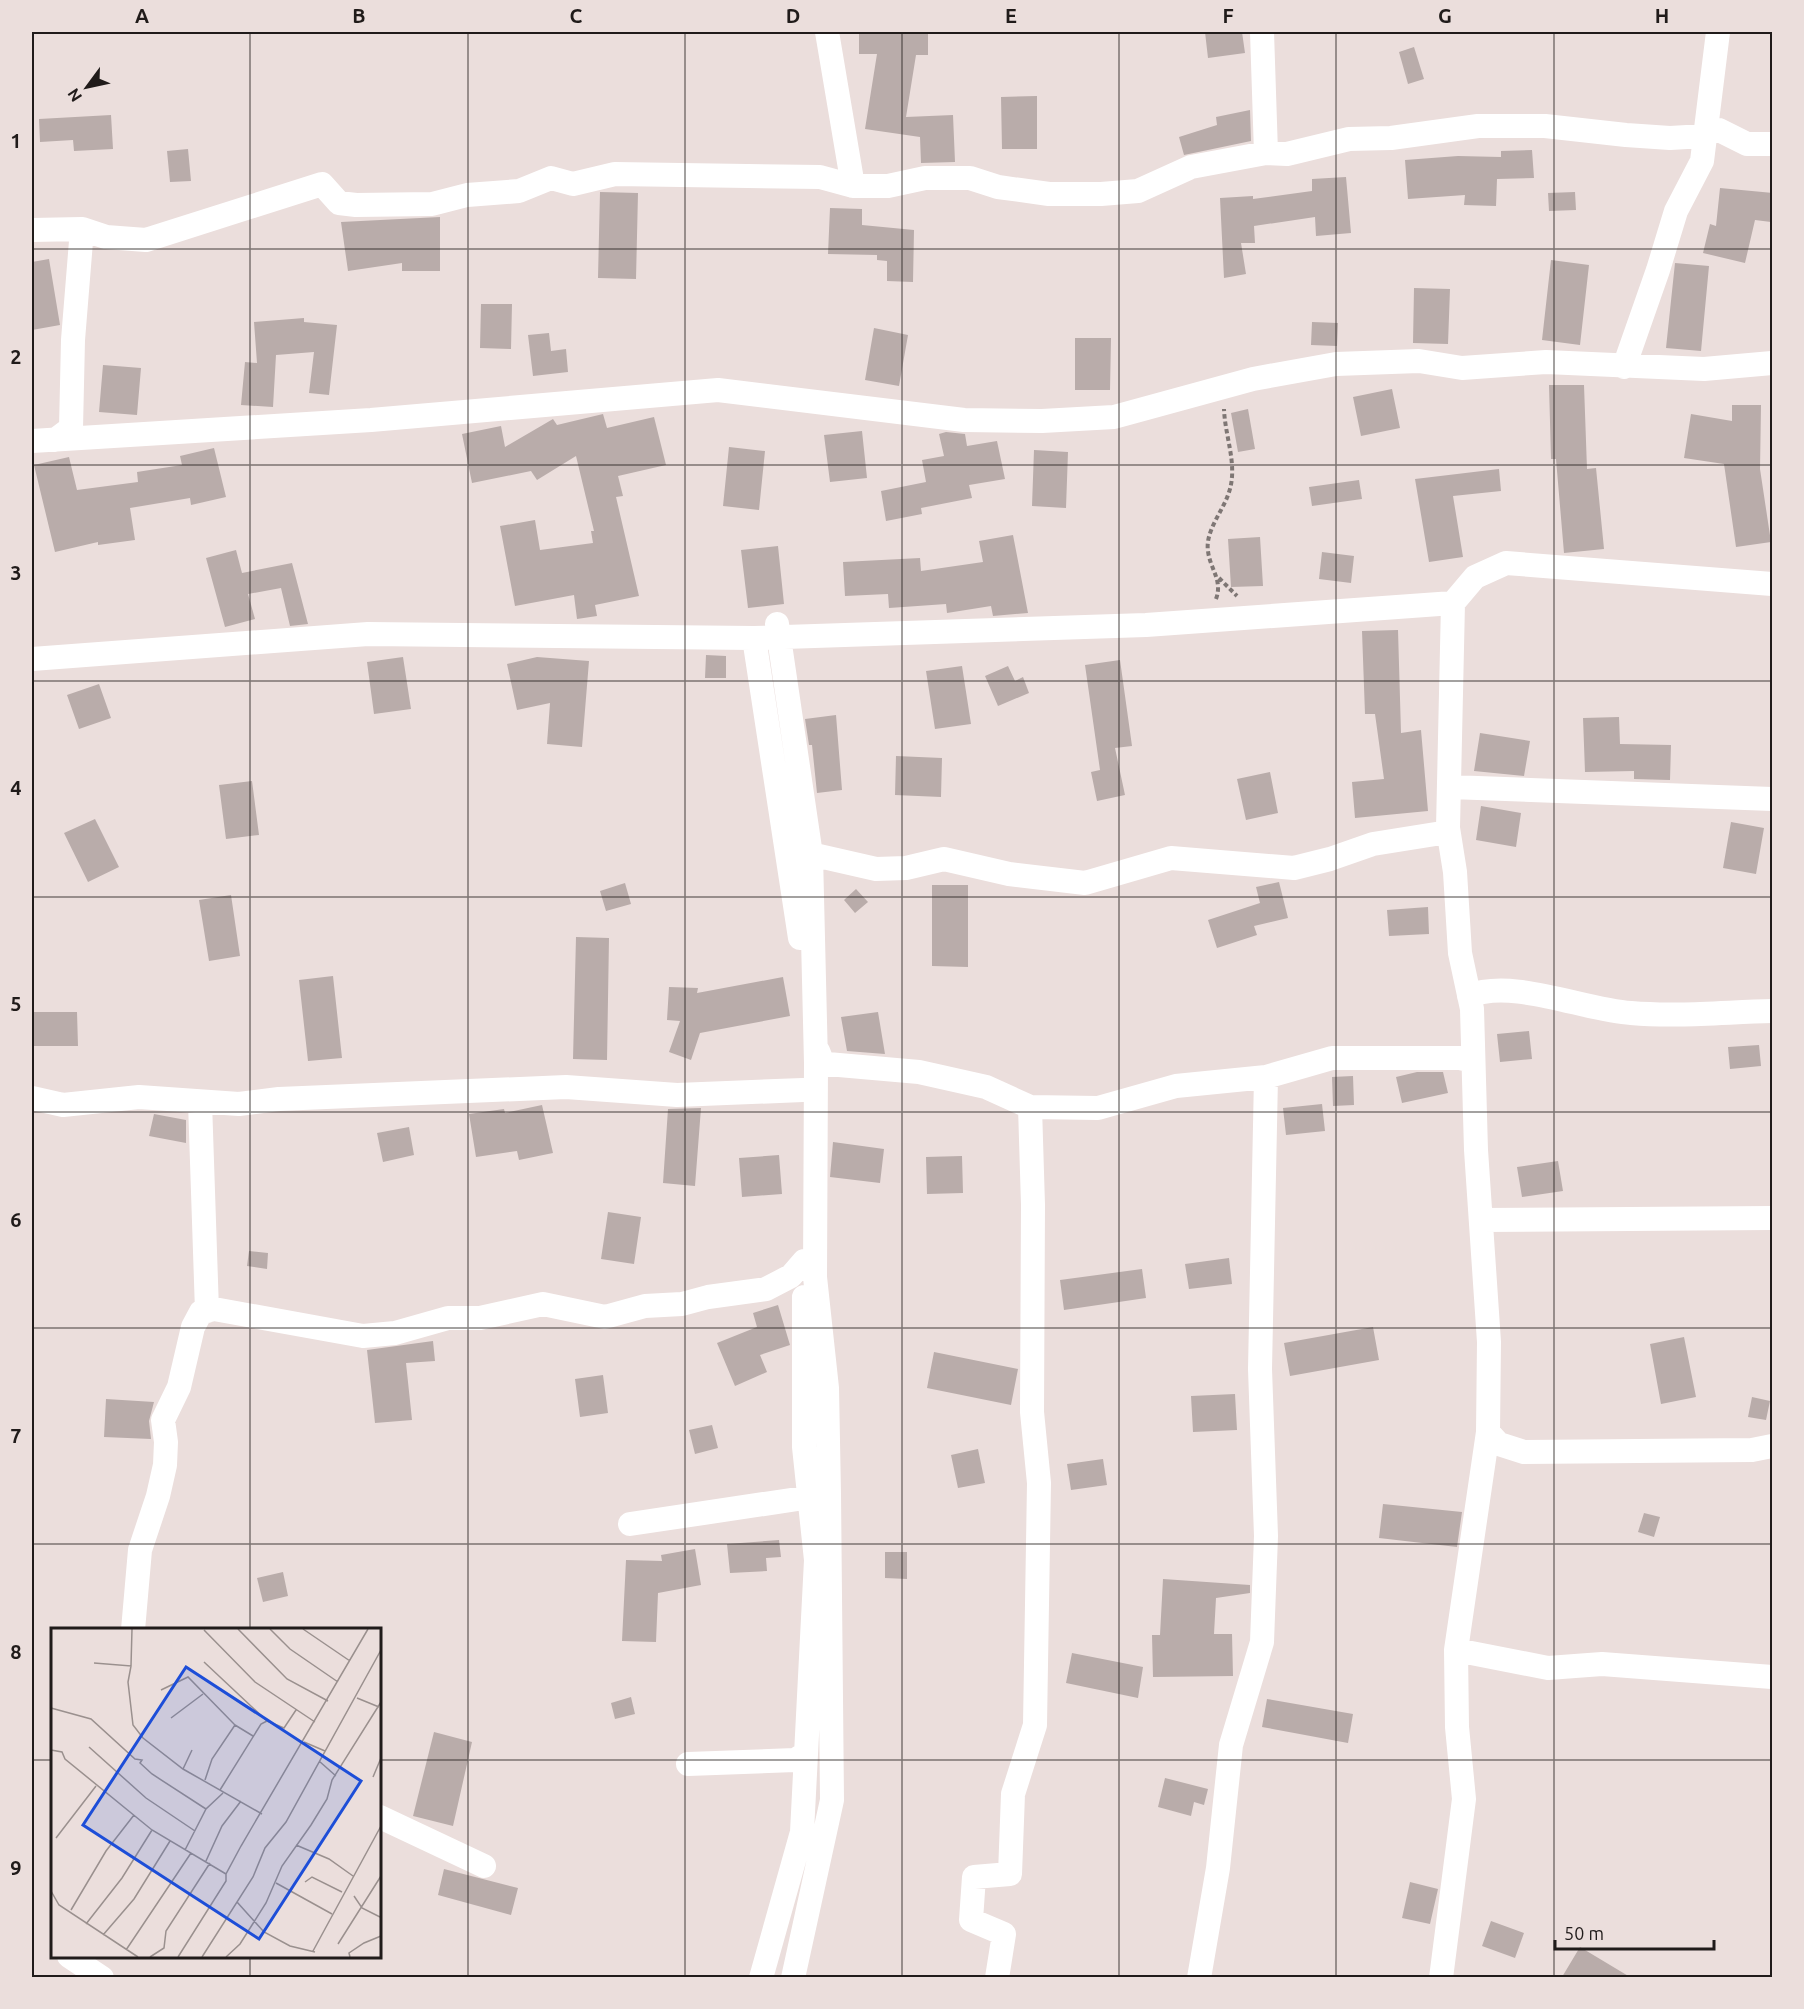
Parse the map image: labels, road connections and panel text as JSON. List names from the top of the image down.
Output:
{
  "scale_bar": "50 m",
  "north": "bottom left",
  "grid": {
    "columns": [
      "A",
      "B",
      "C",
      "D",
      "E",
      "F",
      "G",
      "H"
    ],
    "rows": [
      "1",
      "2",
      "3",
      "4",
      "5",
      "6",
      "7",
      "8",
      "9"
    ]
  }
}
